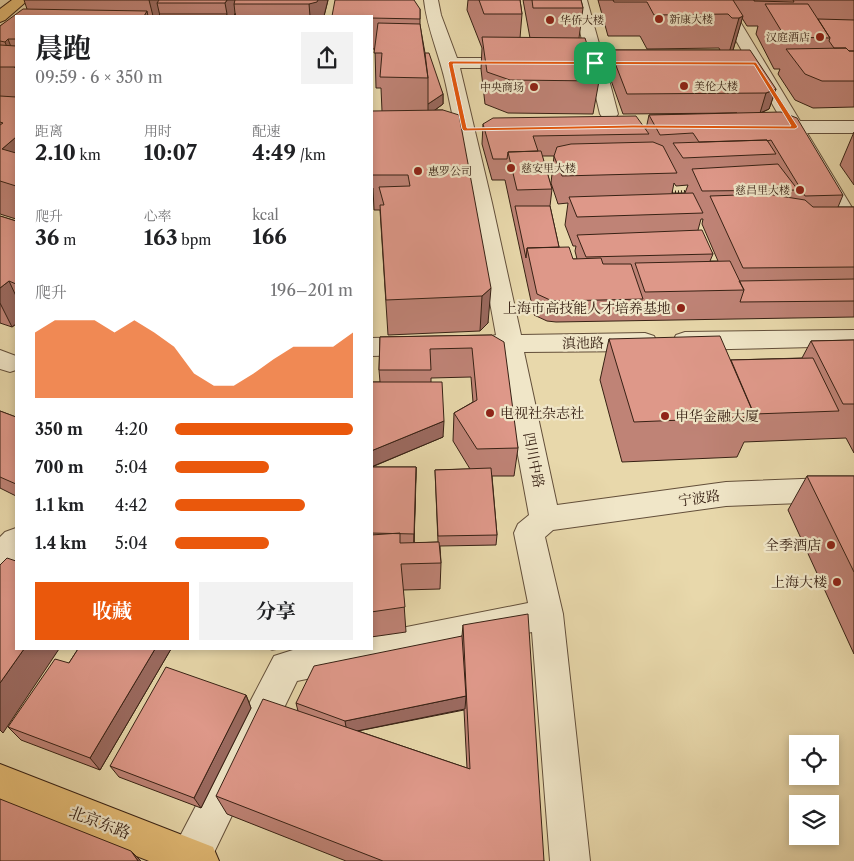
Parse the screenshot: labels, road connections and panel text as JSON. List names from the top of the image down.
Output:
{
  "streets": {
    "main road": ["北京东路"],
    "street": ["滇池路", "四川中路", "宁波路"]
  },
  "crossings": [
    ["滇池路", "四川中路"],
    ["四川中路", "宁波路"]
  ],
  "places": [
    "新康大楼",
    "华侨大楼",
    "汉庭酒店",
    "美伦大楼",
    "中央商场",
    "慈安里大楼",
    "惠罗公司",
    "慈昌里大楼",
    "上海市高技能人才培养基地",
    "电视社杂志社",
    "申华金融大厦",
    "全季酒店",
    "上海大楼"
  ],
  "page": {
    "heading": ["晨跑", "09:59 · 6 × 350 m"],
    "stats": [
      ["距离", "2.10 km"],
      ["用时", "10:07"],
      ["配速", "4:49 /km"],
      ["爬升", "36 m"],
      ["心率", "163 bpm"],
      ["kcal", "166"]
    ],
    "chart": ["爬升", "196–201 m"],
    "list": [
      {
        "name": "350 m",
        "note": "4:20"
      },
      {
        "name": "700 m",
        "note": "5:04"
      },
      {
        "name": "1.1 km",
        "note": "4:42"
      },
      {
        "name": "1.4 km",
        "note": "5:04"
      }
    ],
    "buttons": ["收藏", "分享"]
  }
}
